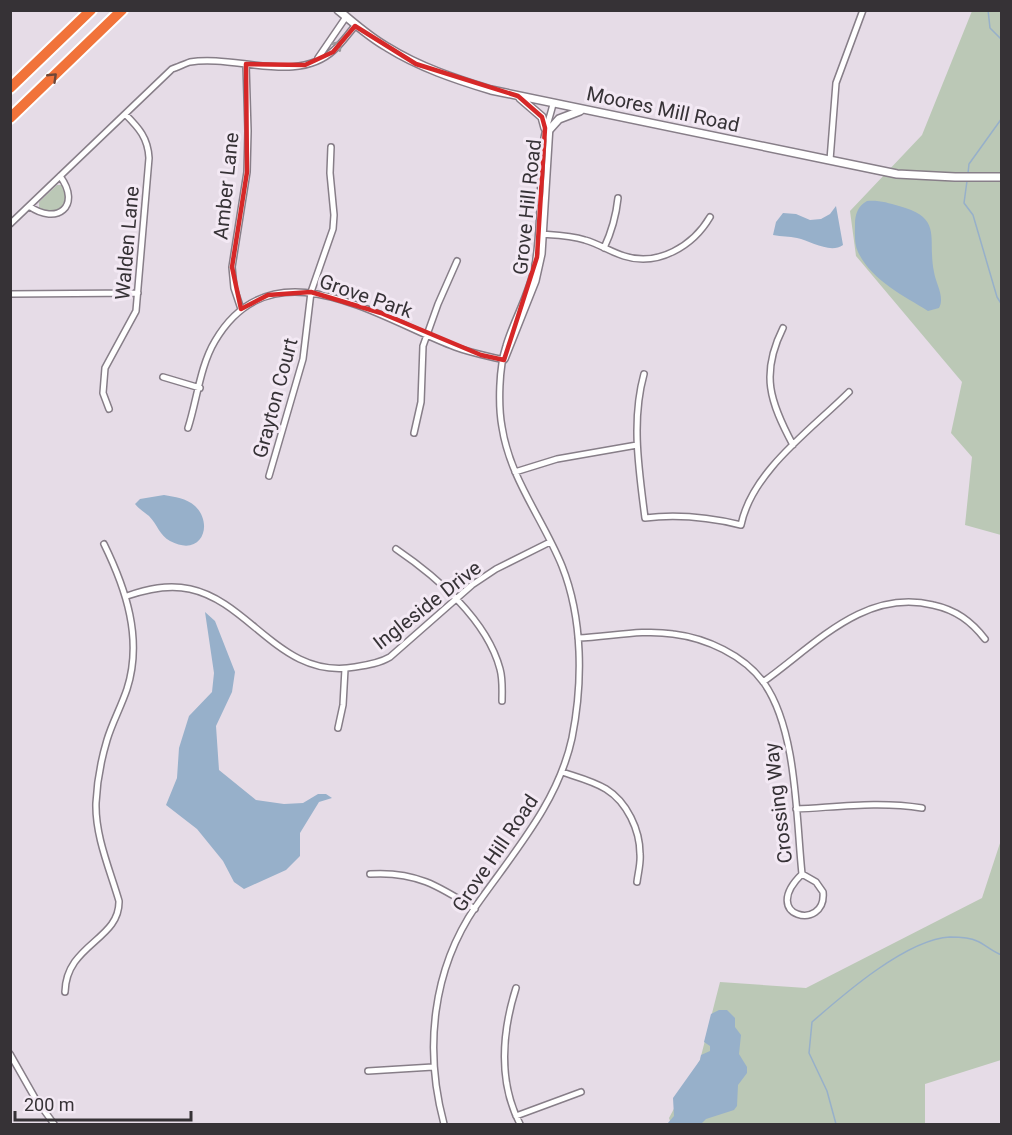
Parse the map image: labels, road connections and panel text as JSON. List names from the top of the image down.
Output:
{
  "streets": {
    "street": [
      "Moores Mill Road",
      "Amber Lane",
      "Grove Hill Road",
      "Walden Lane",
      "Grove Park",
      "Grayton Court",
      "Ingleside Drive",
      "Crossing Way"
    ]
  },
  "crossings": [
    ["Moores Mill Road", "Grove Hill Road"],
    ["Amber Lane", "Grove Park"],
    ["Grove Hill Road", "Grove Park"],
    ["Grove Hill Road", "Ingleside Drive"],
    ["Grove Hill Road", "Crossing Way"],
    ["Grove Park", "Grayton Court"]
  ],
  "scale_bar": "200 m"
}
